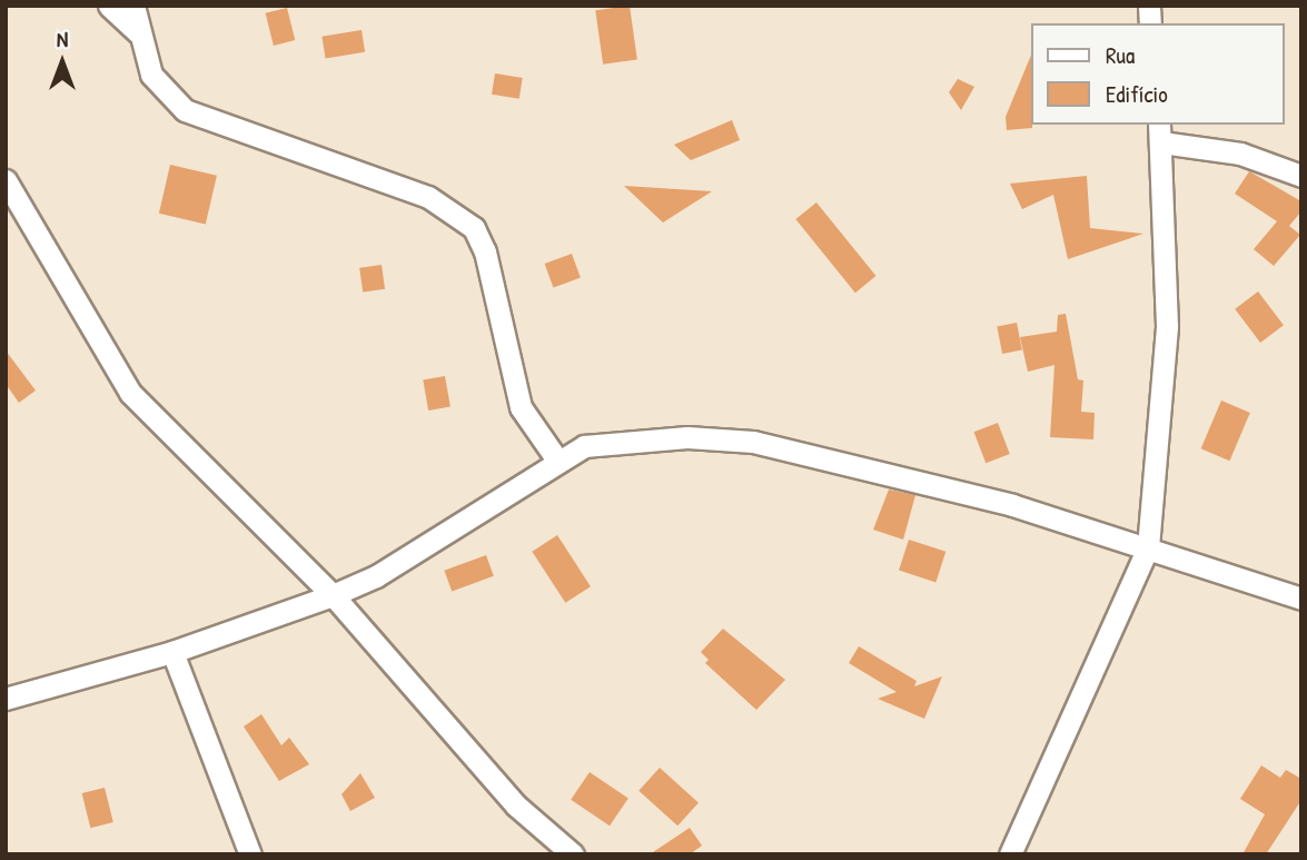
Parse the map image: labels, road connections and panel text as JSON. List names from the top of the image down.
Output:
{
  "legend": ["Rua", "Edifício"],
  "north": "top"
}
